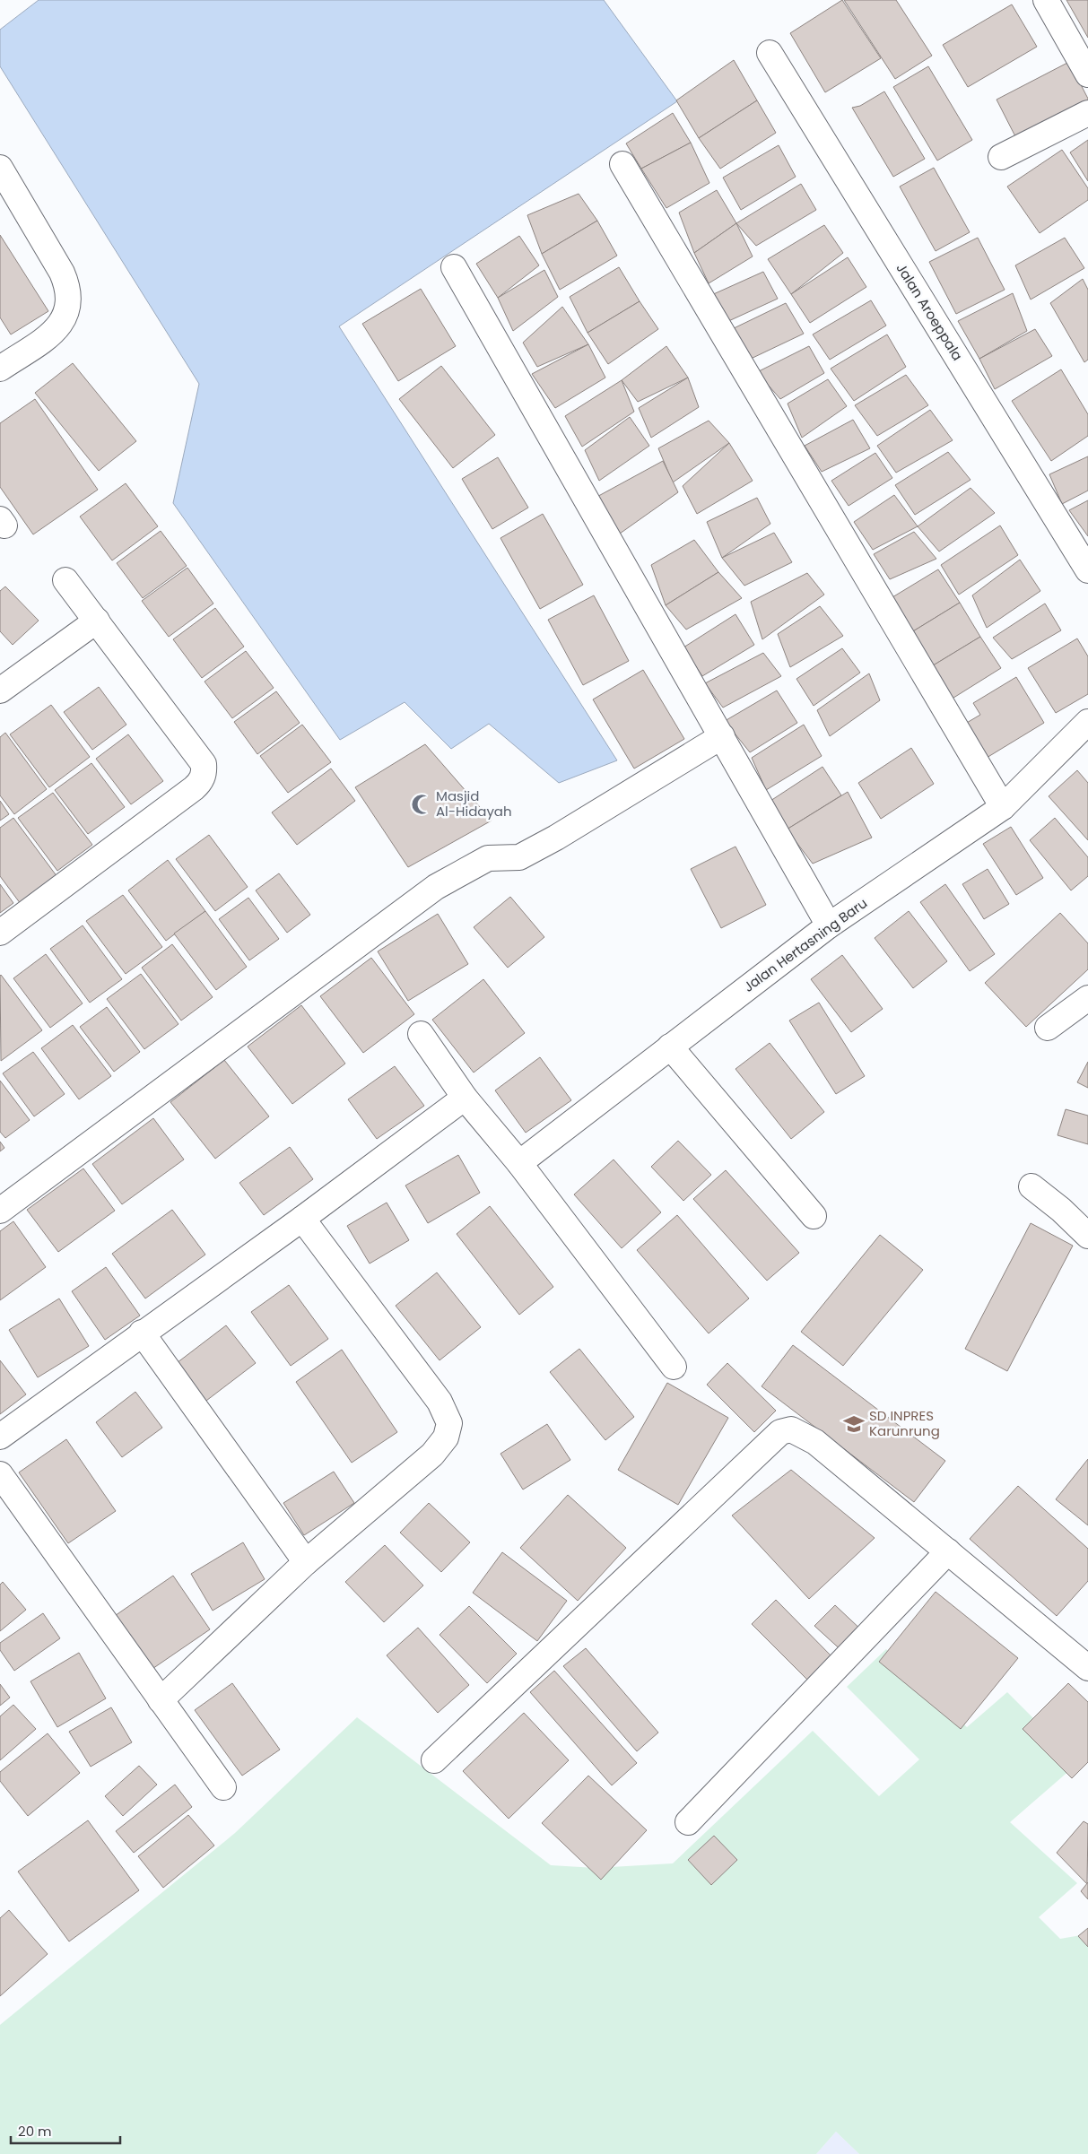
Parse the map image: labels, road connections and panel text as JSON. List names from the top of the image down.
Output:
{
  "streets": {
    "street": ["Jalan Aroeppala", "Jalan Hertasning Baru"]
  },
  "places": {
    "mosque": ["Masjid Al-Hidayah"],
    "school or university": ["SD INPRES Karunrung"]
  },
  "scale_bar": "20 m"
}
